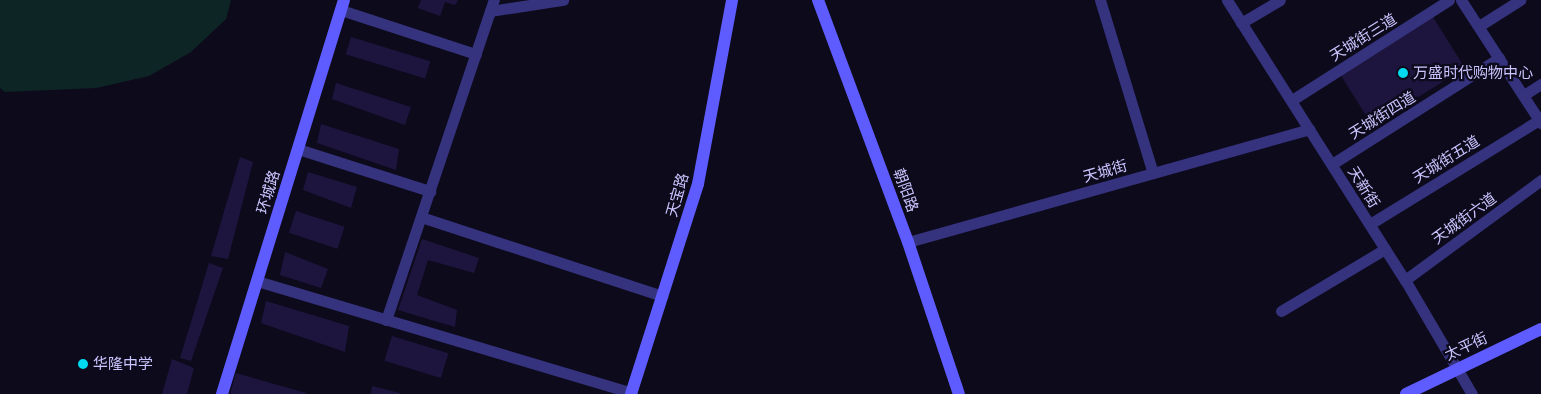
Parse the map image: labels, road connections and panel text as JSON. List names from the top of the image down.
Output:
{
  "streets": {
    "main road": [
      "朝阳路",
      "环城路",
      "天宝路",
      "太平街"
    ],
    "street": [
      "天城街三道",
      "天城街四道",
      "天城街五道",
      "天城街",
      "天新街",
      "天城街六道"
    ]
  },
  "crossings": [
    ["天城街三道", "天新街"],
    ["天城街四道", "天新街"],
    ["天城街五道", "天新街"],
    ["天城街", "天新街"],
    ["天城街", "朝阳路"],
    ["天新街", "天城街六道"],
    ["天新街", "太平街"]
  ],
  "places": ["万盛时代购物中心", "华隆中学"]
}
